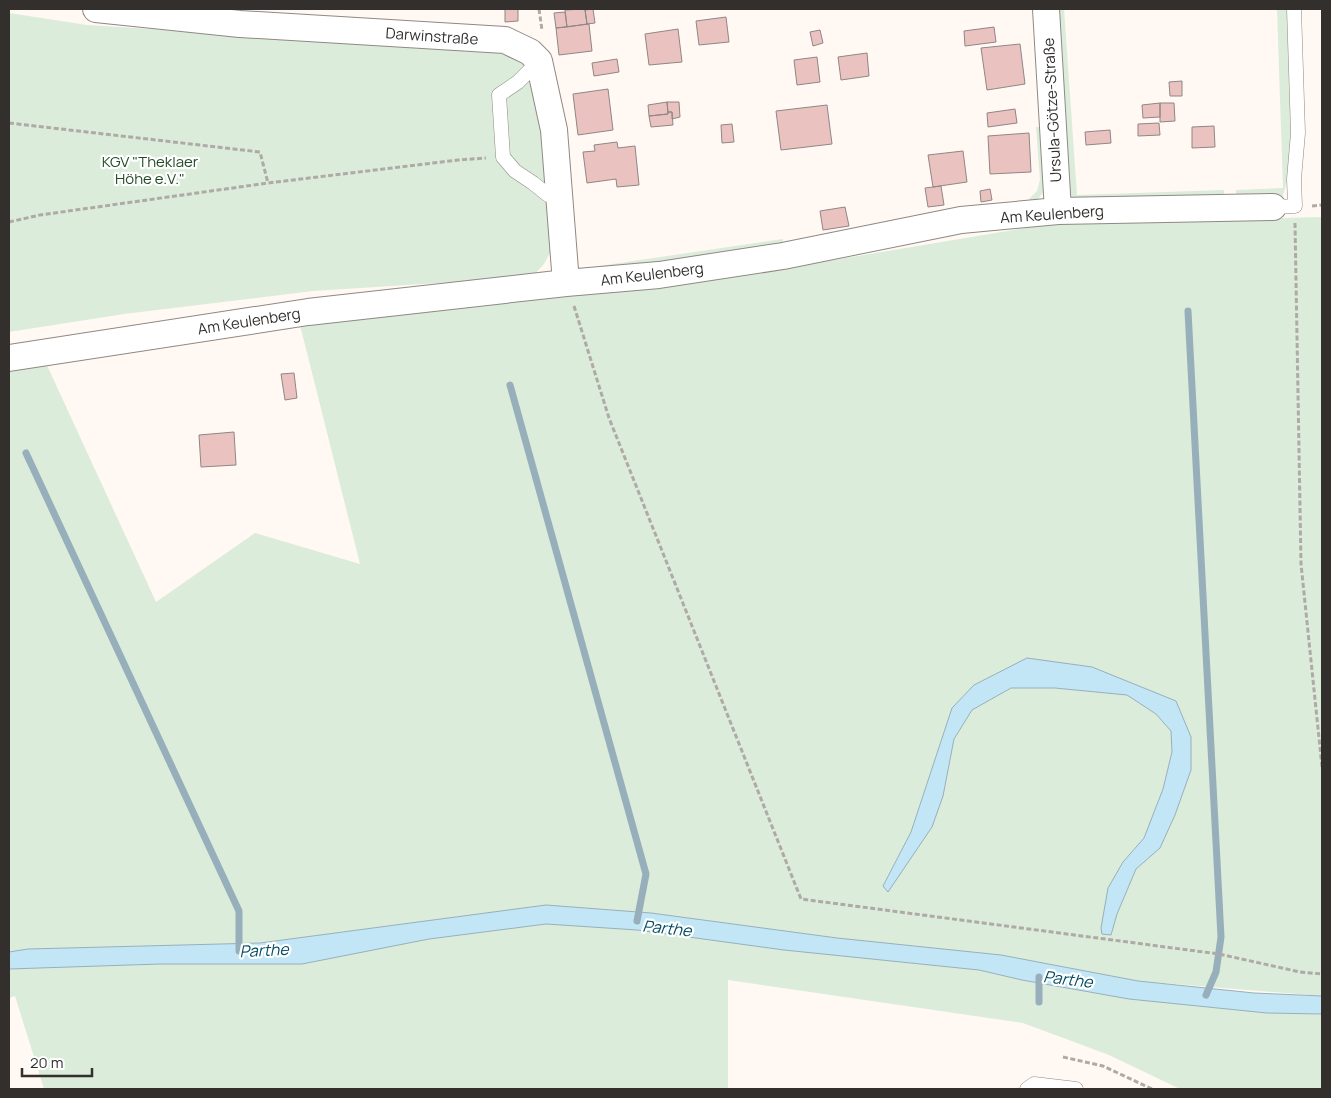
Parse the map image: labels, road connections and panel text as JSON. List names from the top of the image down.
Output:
{
  "streets": {
    "street": ["Darwinstraße", "Ursula-Götze-Straße", "Am Keulenberg"]
  },
  "crossings": [
    ["Ursula-Götze-Straße", "Am Keulenberg"]
  ],
  "water": ["Parthe"],
  "parks": ["KGV \"Theklaer Höhe e.V.\""],
  "scale_bar": "20 m"
}
